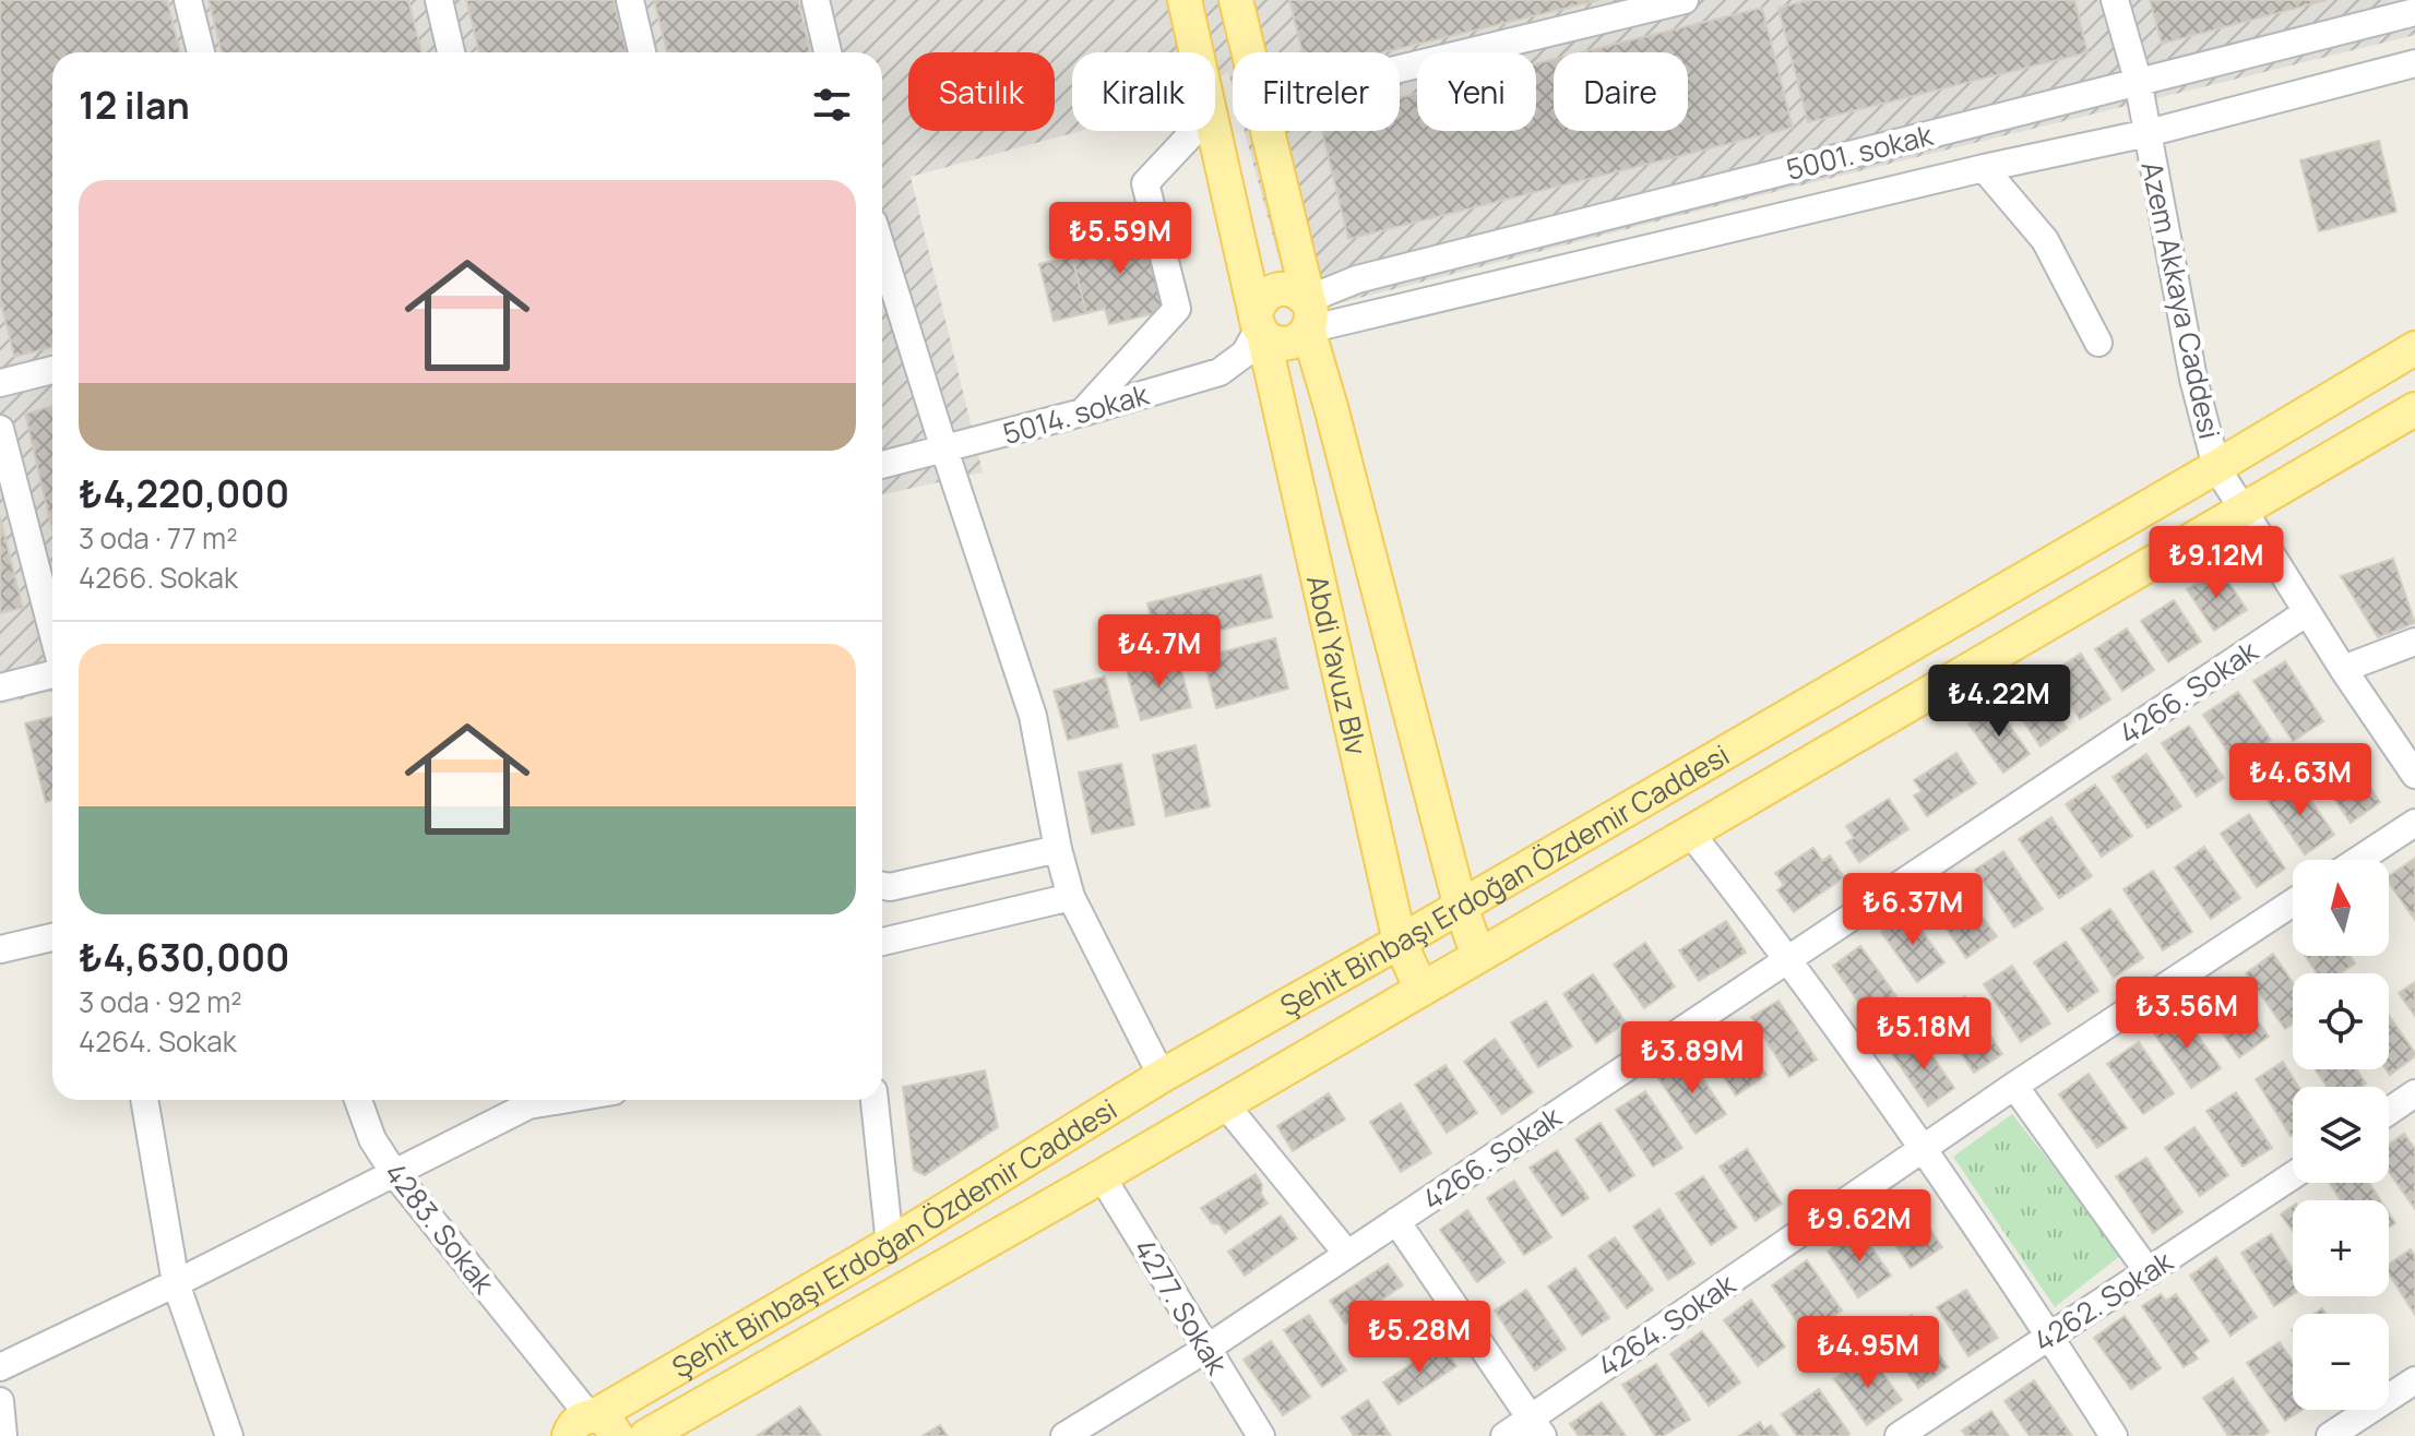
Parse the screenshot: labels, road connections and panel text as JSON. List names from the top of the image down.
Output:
{
  "streets": {
    "main road": ["Abdi Yavuz Blv", "Şehit Binbaşı Erdoğan Özdemir Caddesi"],
    "street": [
      "5001. sokak",
      "Azem Akkaya Caddesi",
      "5014. sokak",
      "4266. Sokak",
      "4283. Sokak",
      "4262. Sokak",
      "4277. Sokak",
      "4264. Sokak"
    ]
  },
  "crossings": [
    ["5001. sokak", "Azem Akkaya Caddesi"],
    ["5001. sokak", "5014. sokak"],
    ["5001. sokak", "Abdi Yavuz Blv"],
    ["Azem Akkaya Caddesi", "4266. Sokak"],
    ["Azem Akkaya Caddesi", "Şehit Binbaşı Erdoğan Özdemir Caddesi"],
    ["5014. sokak", "Abdi Yavuz Blv"],
    ["Abdi Yavuz Blv", "Şehit Binbaşı Erdoğan Özdemir Caddesi"],
    ["4266. Sokak", "4277. Sokak"],
    ["Şehit Binbaşı Erdoğan Özdemir Caddesi", "4283. Sokak"],
    ["Şehit Binbaşı Erdoğan Özdemir Caddesi", "4277. Sokak"]
  ],
  "north": "top",
  "page": {
    "chip": [
      "Satılık",
      "Kiralık",
      "Filtreler",
      "Yeni",
      "Daire"
    ],
    "heading": "12 ilan",
    "list": [
      {
        "name": "₺4,220,000",
        "note": "3 oda · 77 m² · 4266. Sokak"
      },
      {
        "name": "₺4,630,000",
        "note": "3 oda · 92 m² · 4264. Sokak"
      }
    ],
    "price": [
      "₺5.59M",
      "₺9.12M",
      "₺4.7M",
      "₺4.22M",
      "₺4.63M",
      "₺6.37M",
      "₺3.56M",
      "₺5.18M",
      "₺3.89M",
      "₺9.62M",
      "₺5.28M",
      "₺4.95M"
    ],
    "map_buttons": ["+", "−"]
  }
}
